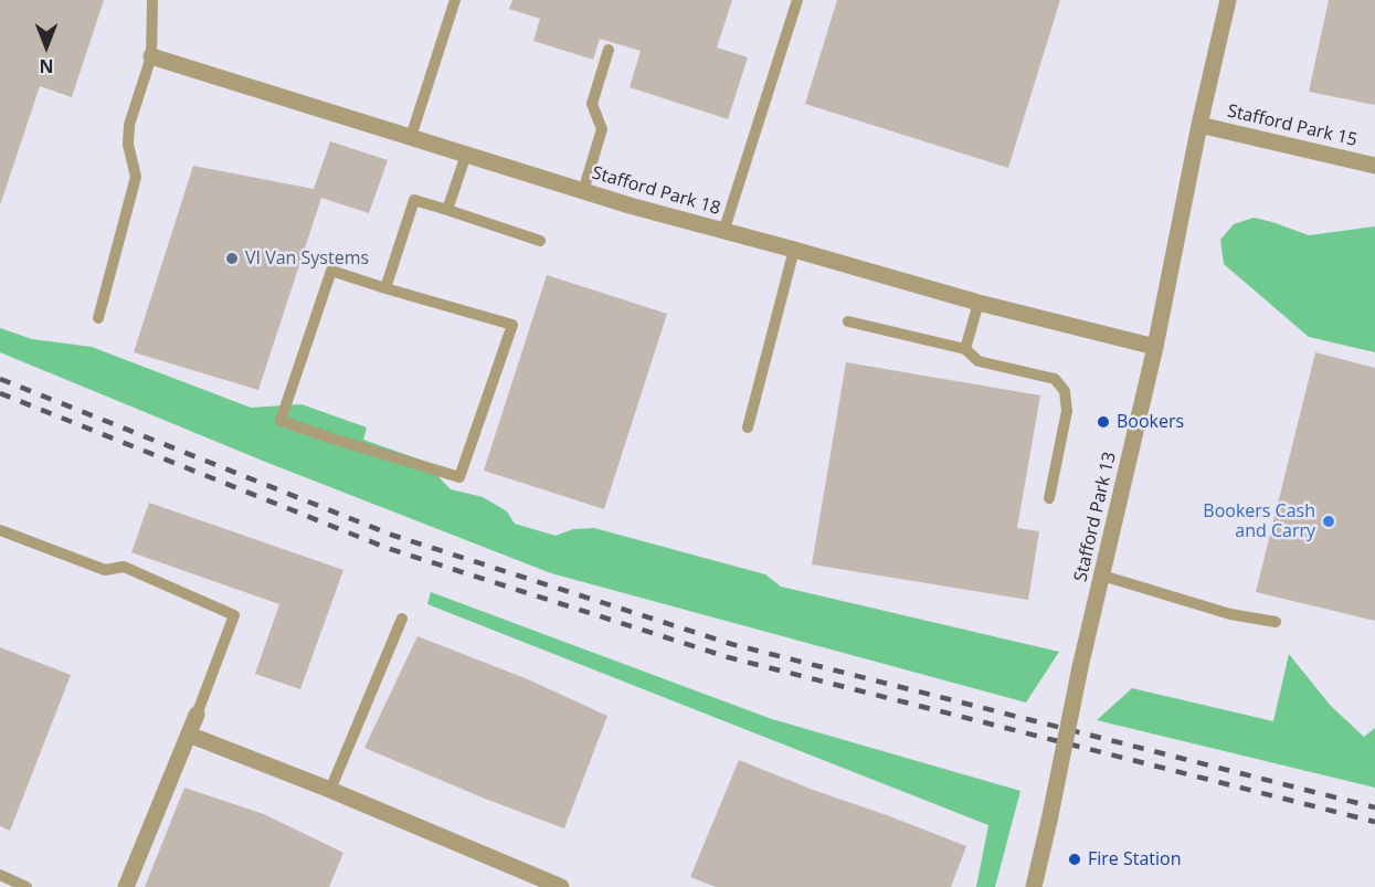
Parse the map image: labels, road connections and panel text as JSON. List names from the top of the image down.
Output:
{
  "streets": {
    "street": ["Stafford Park 15", "Stafford Park 18", "Stafford Park 13"]
  },
  "crossings": [
    ["Stafford Park 15", "Stafford Park 13"],
    ["Stafford Park 18", "Stafford Park 13"]
  ],
  "places": [
    "VI Van Systems",
    "Bookers",
    "Bookers Cash and Carry",
    "Fire Station"
  ],
  "north": "bottom"
}
